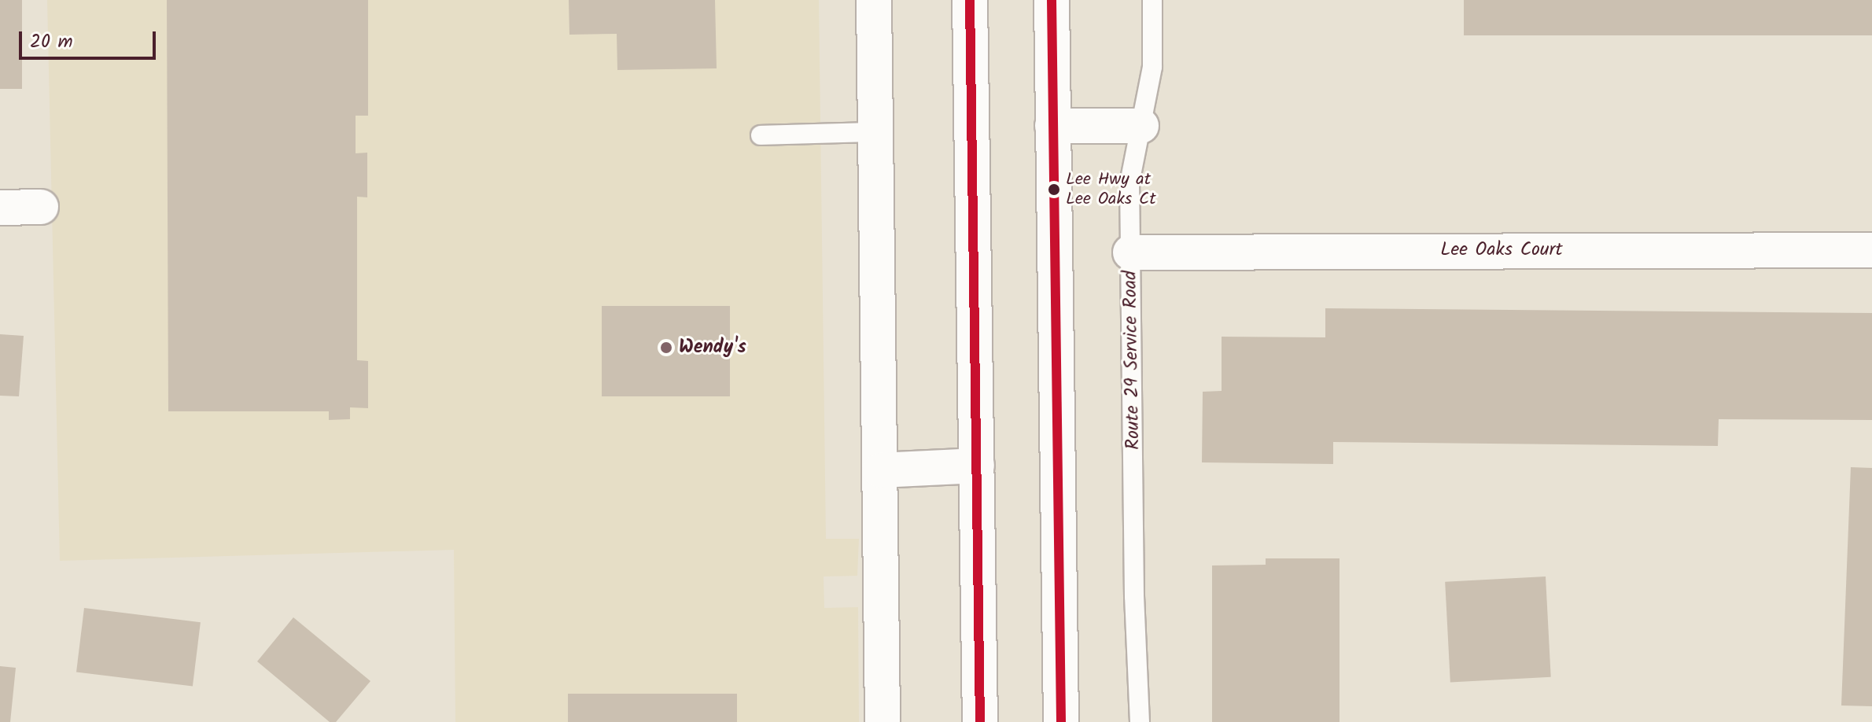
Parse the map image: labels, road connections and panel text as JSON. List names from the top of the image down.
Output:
{
  "streets": {
    "street": ["Lee Oaks Court"],
    "lane": ["Route 29 Service Road"]
  },
  "crossings": [
    ["Lee Oaks Court", "Route 29 Service Road"]
  ],
  "places": ["Lee Hwy at Lee Oaks Ct", "Wendy's"],
  "scale_bar": "20 m"
}
